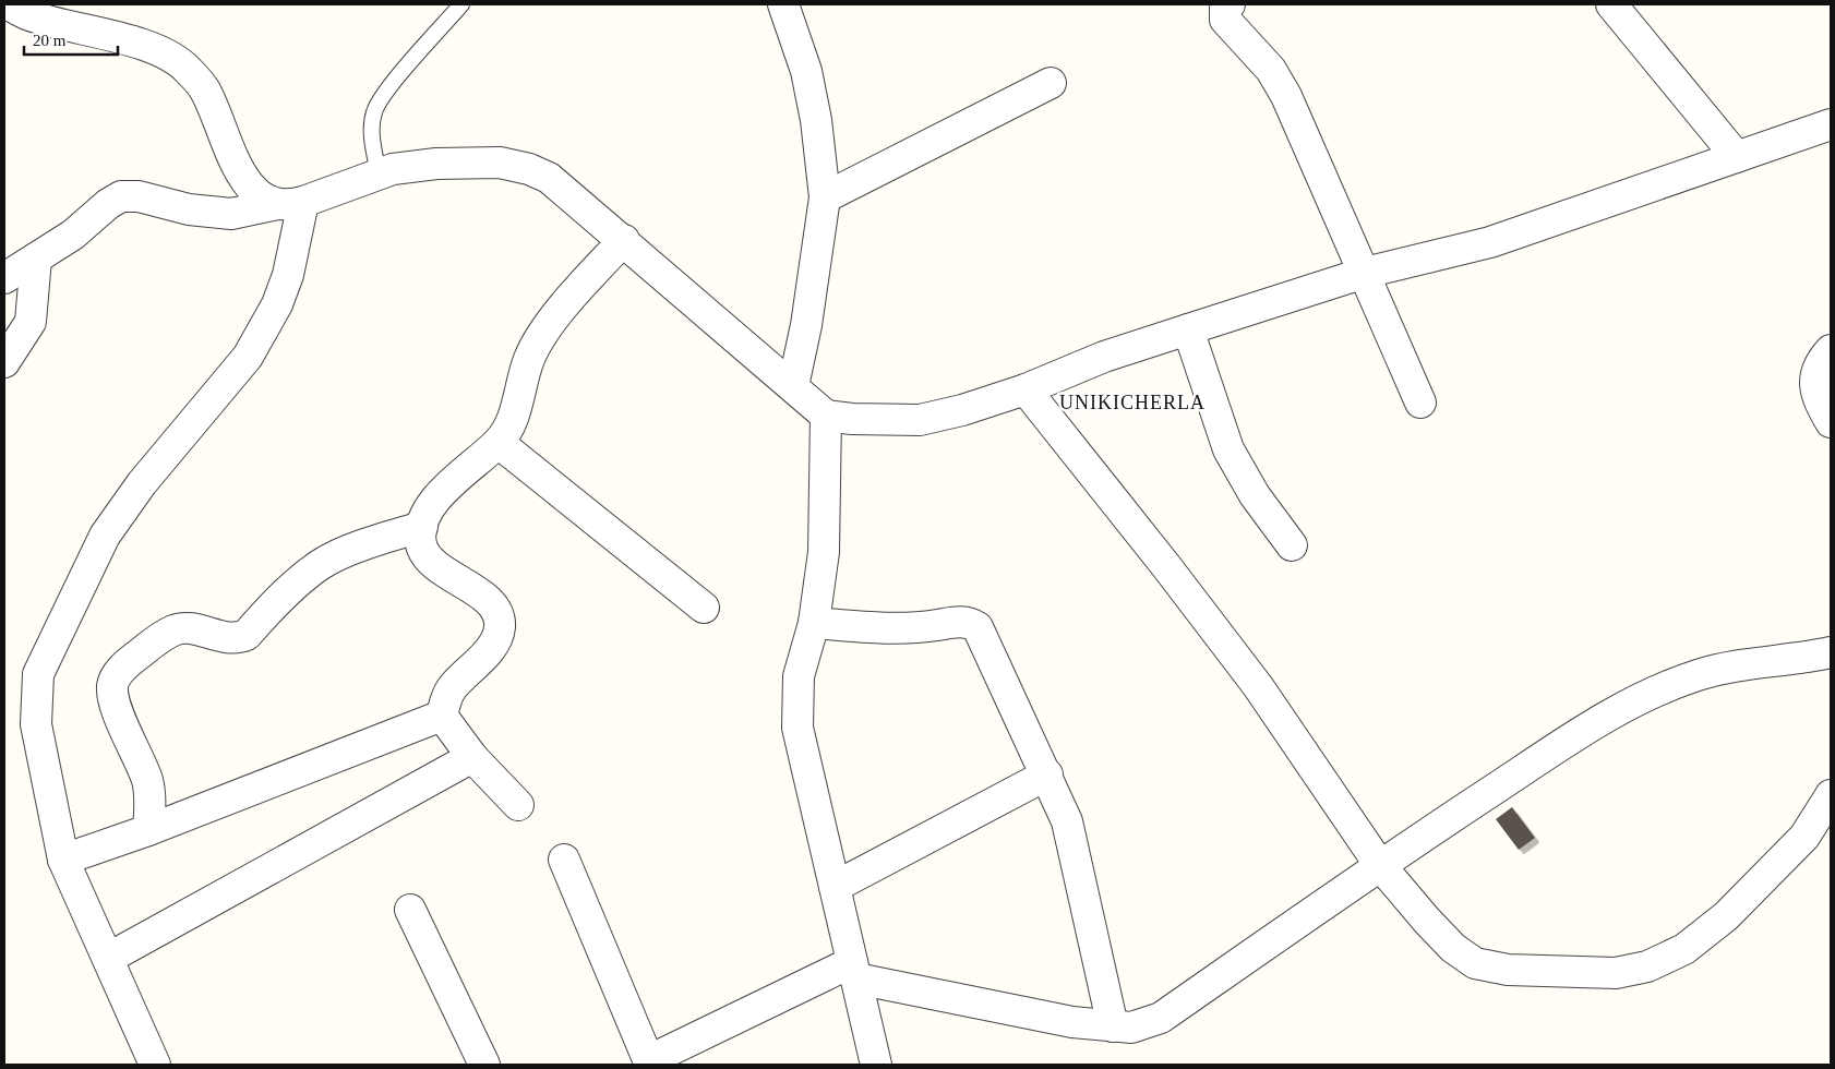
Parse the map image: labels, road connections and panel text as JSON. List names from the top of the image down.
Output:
{
  "districts": ["UNIKICHERLA"],
  "scale_bar": "20 m"
}
